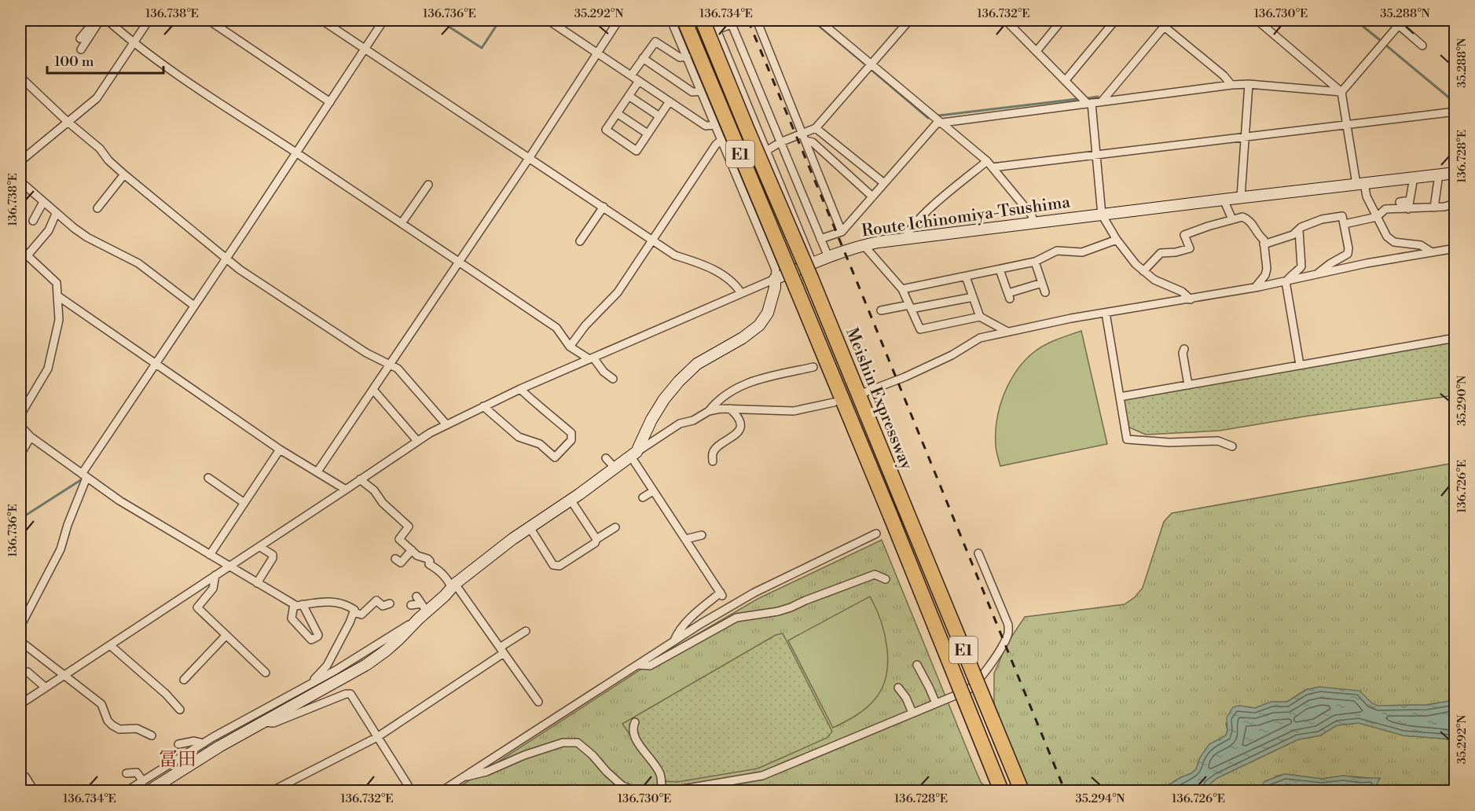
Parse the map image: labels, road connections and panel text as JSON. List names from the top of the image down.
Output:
{
  "streets": {
    "highway": ["E1", "Meishin Expressway"],
    "main road": ["Route Ichinomiya-Tsushima"]
  },
  "districts": ["冨田"],
  "scale_bar": "100 m",
  "coordinates": [
    "136.738°E",
    "136.736°E",
    "35.292°N",
    "136.734°E",
    "136.732°E",
    "136.730°E",
    "35.288°N",
    "136.728°E",
    "35.290°N",
    "136.726°E",
    "35.294°N"
  ]
}
